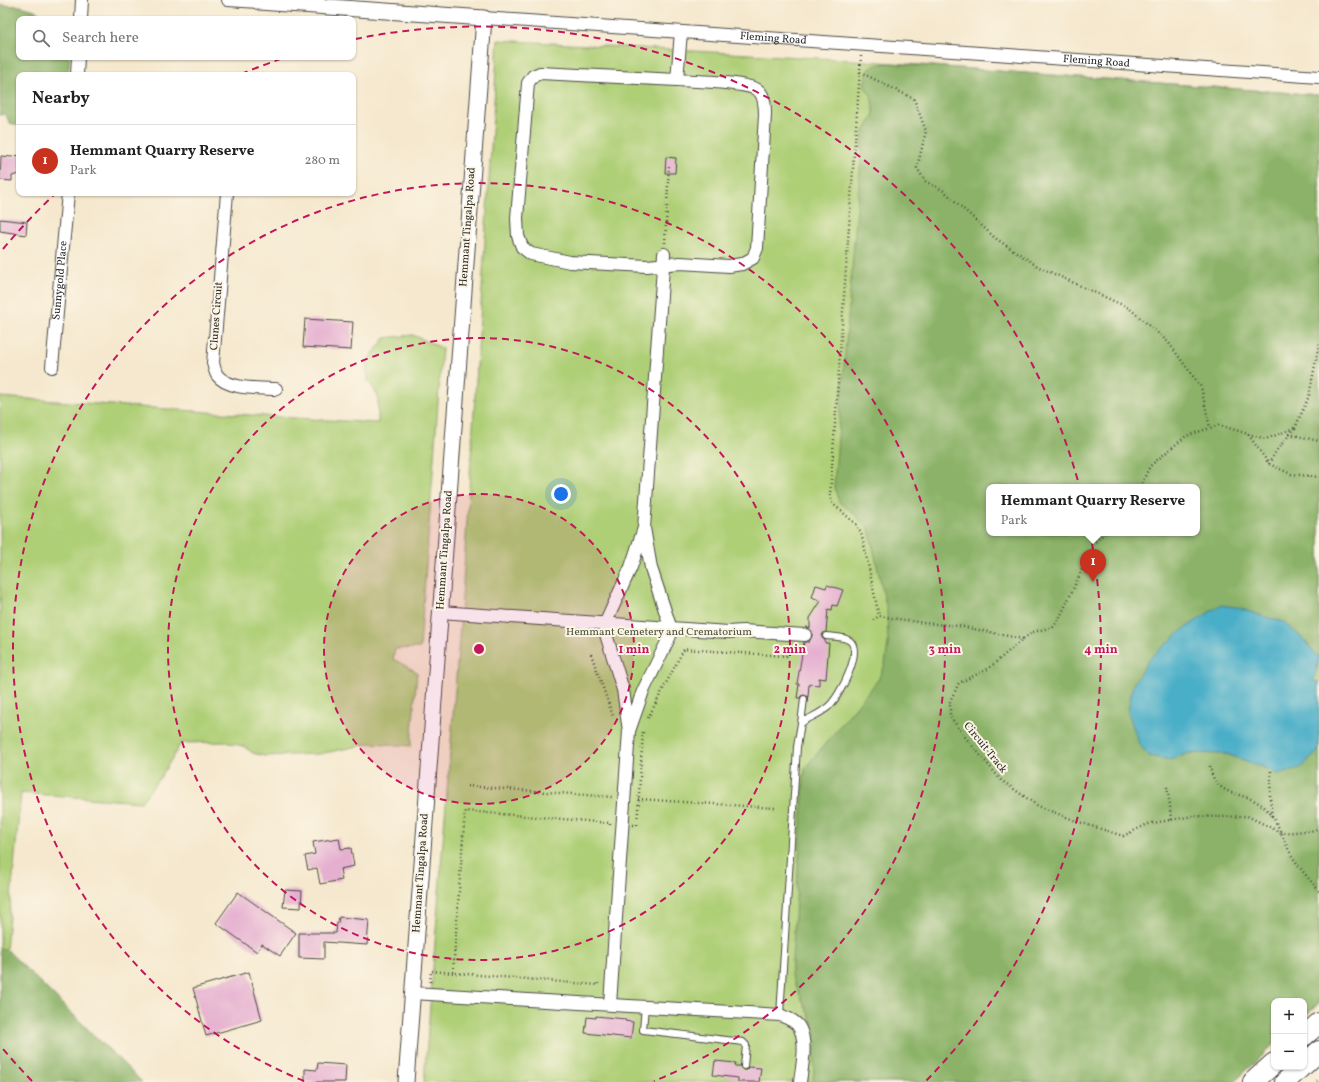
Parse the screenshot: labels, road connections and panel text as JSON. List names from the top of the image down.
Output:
{
  "streets": {
    "street": [
      "Fleming Road",
      "Hemmant Tingalpa Road",
      "Sunnygold Place",
      "Clunes Circuit"
    ],
    "path": ["Circuit Track"]
  },
  "crossings": [
    ["Fleming Road", "Hemmant Tingalpa Road"]
  ],
  "parks": ["Hemmant Cemetery and Crematorium"],
  "page": {
    "search": "Search here",
    "heading": "Nearby",
    "list": [
      {
        "mark": "1",
        "name": "Hemmant Quarry Reserve",
        "note": "Park",
        "value": "280 m"
      }
    ],
    "popup": ["Hemmant Quarry Reserve", "Park"],
    "pins": "1",
    "map_buttons": ["+", "−"]
  },
  "rings": [
    "1 min",
    "2 min",
    "3 min",
    "4 min"
  ]
}
